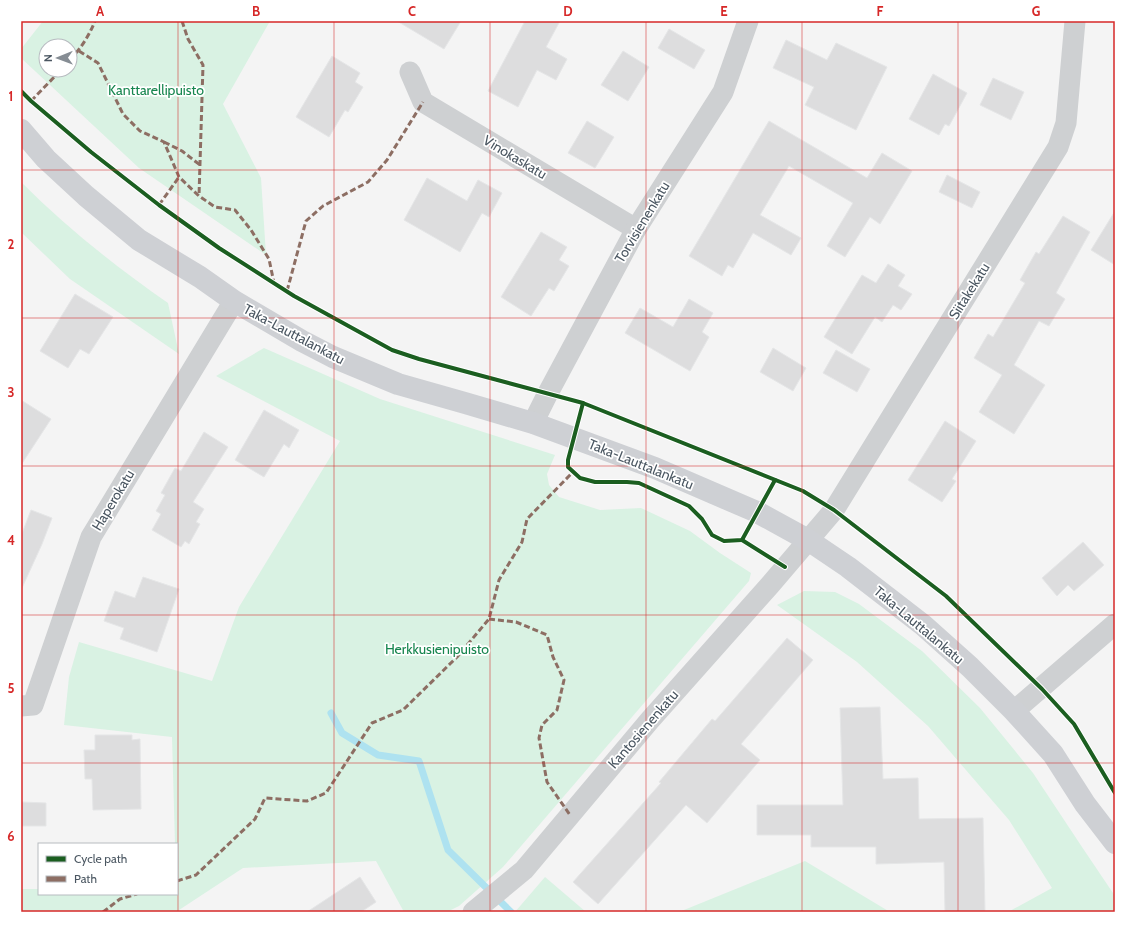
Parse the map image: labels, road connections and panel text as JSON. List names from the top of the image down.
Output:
{
  "streets": {
    "main road": ["Taka-Lauttalankatu"],
    "street": [
      "Vinokaskatu",
      "Torvisienenkatu",
      "Siitakekatu",
      "Haperokatu",
      "Kantosienenkatu"
    ]
  },
  "crossings": [
    ["Vinokaskatu", "Torvisienenkatu"],
    ["Torvisienenkatu", "Taka-Lauttalankatu"],
    ["Siitakekatu", "Taka-Lauttalankatu"],
    ["Siitakekatu", "Kantosienenkatu"],
    ["Taka-Lauttalankatu", "Haperokatu"],
    ["Taka-Lauttalankatu", "Kantosienenkatu"]
  ],
  "parks": ["Kanttarellipuisto", "Herkkusienipuisto"],
  "legend": ["Cycle path", "Path"],
  "north": "left",
  "grid": {
    "columns": [
      "A",
      "B",
      "C",
      "D",
      "E",
      "F",
      "G"
    ],
    "rows": [
      "1",
      "2",
      "3",
      "4",
      "5",
      "6"
    ]
  }
}
